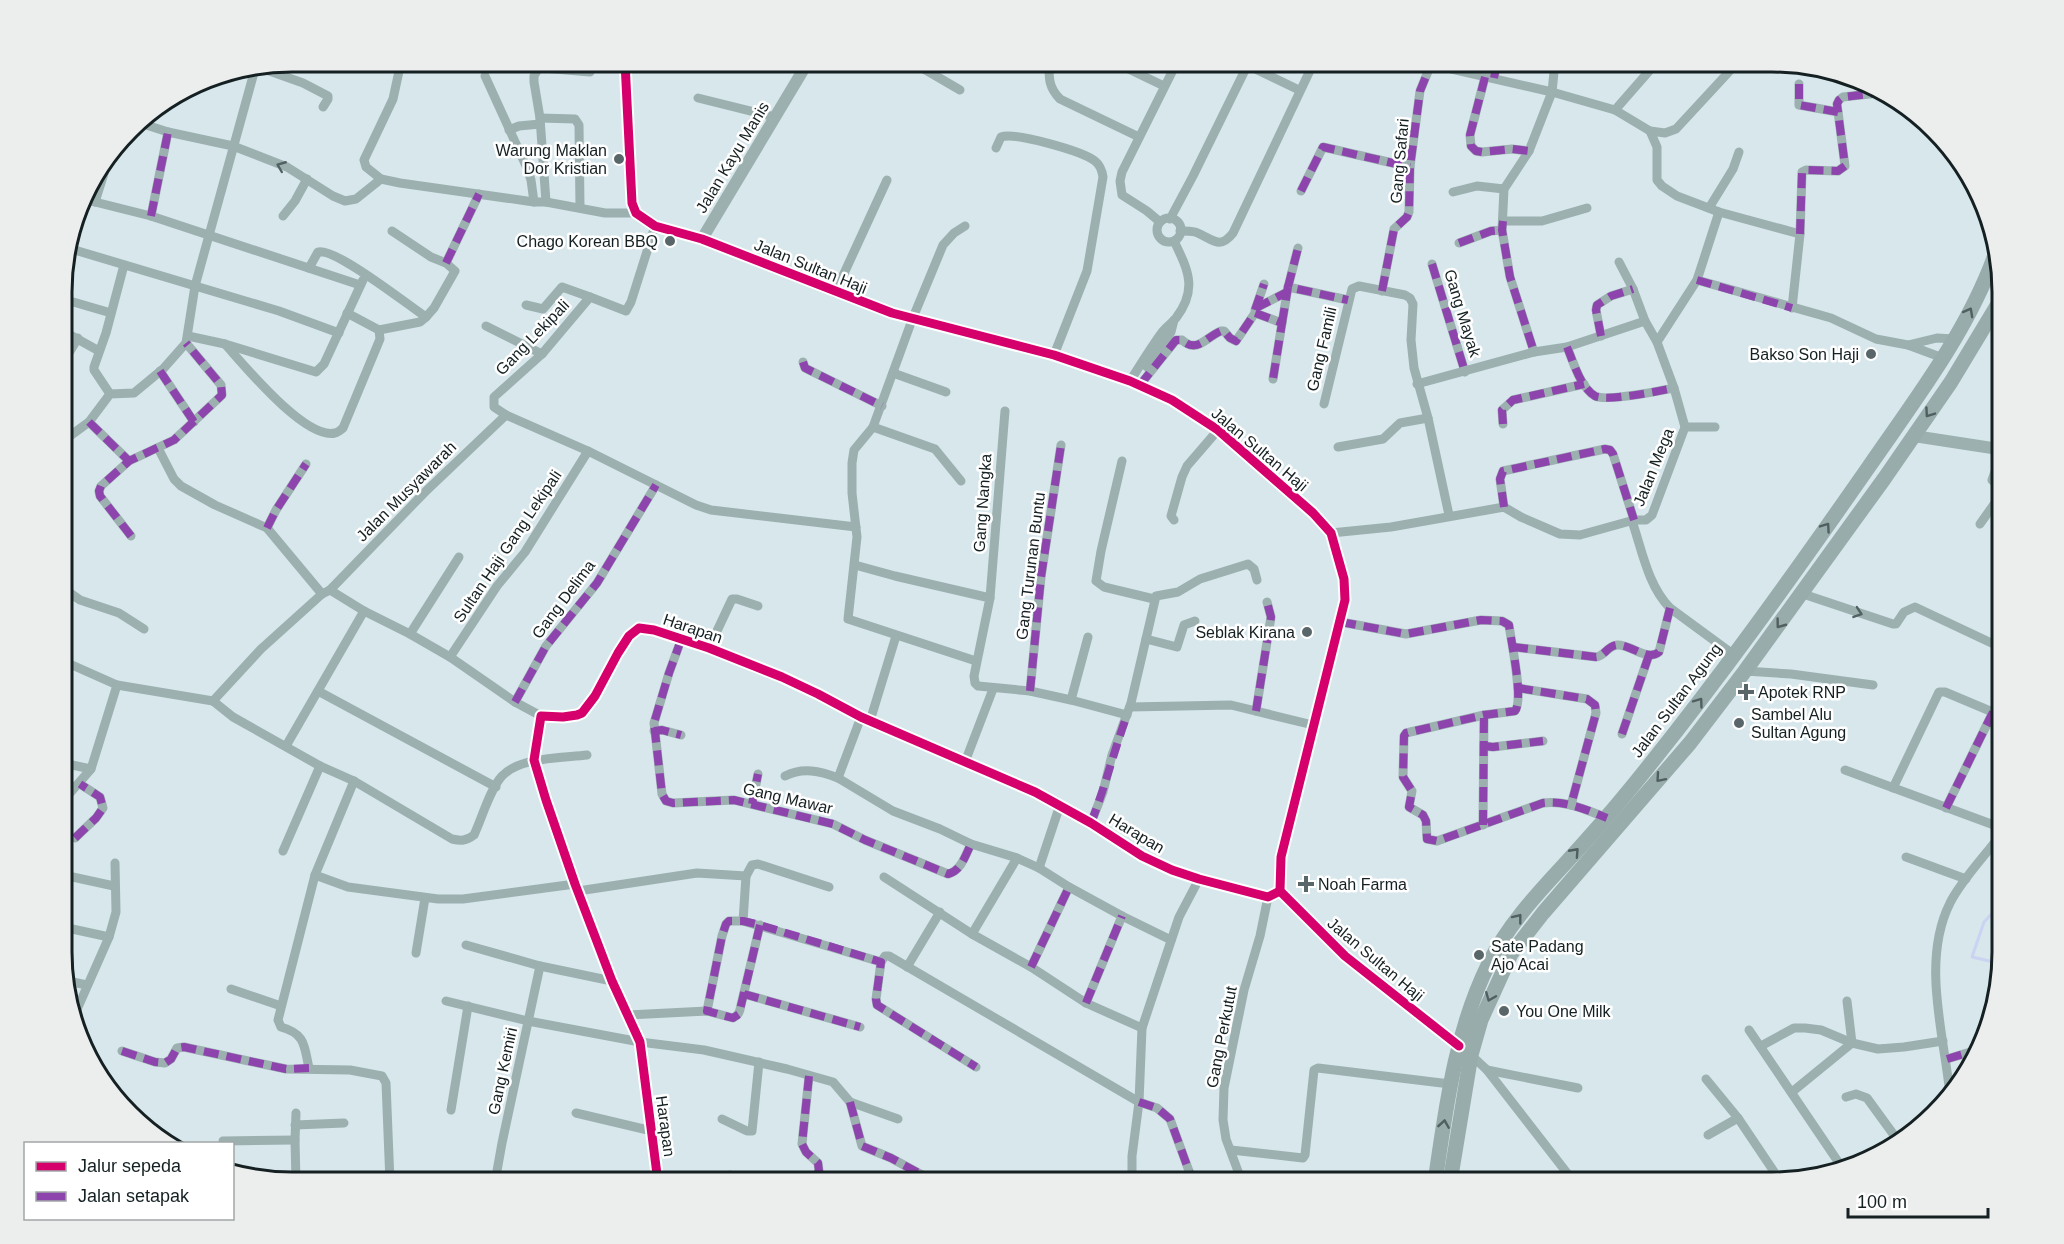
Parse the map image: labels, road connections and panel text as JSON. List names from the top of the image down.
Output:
{
  "streets": {
    "main road": ["Jalan Sultan Agung"],
    "street": [
      "Jalan Kayu Manis",
      "Gang Safari",
      "Jalan Sultan Haji",
      "Gang Mayak",
      "Gang Lekipali",
      "Gang Famili",
      "Jalan Mega",
      "Jalan Musyawarah",
      "Gang Nangka",
      "Sultan Haji Gang Lekipali",
      "Gang Turunan Buntu",
      "Gang Delima",
      "Harapan",
      "Gang Mawar",
      "Gang Perkutut",
      "Gang Kemiri"
    ]
  },
  "crossings": [
    ["Jalan Kayu Manis", "Jalan Sultan Haji"],
    ["Jalan Sultan Haji", "Gang Lekipali"],
    ["Jalan Sultan Haji", "Jalan Sultan Agung"],
    ["Gang Lekipali", "Jalan Musyawarah"],
    ["Harapan", "Gang Mawar"],
    ["Harapan", "Gang Perkutut"]
  ],
  "places": {
    "other": [
      "Warung Maklan Dor Kristian",
      "Chago Korean BBQ",
      "Bakso Son Haji",
      "Seblak Kirana",
      "Sambel Alu Sultan Agung",
      "Sate Padang Ajo Acai",
      "You One Milk"
    ],
    "health": ["Apotek RNP", "Noah Farma"]
  },
  "legend": ["Jalur sepeda", "Jalan setapak"],
  "scale_bar": "100 m"
}
